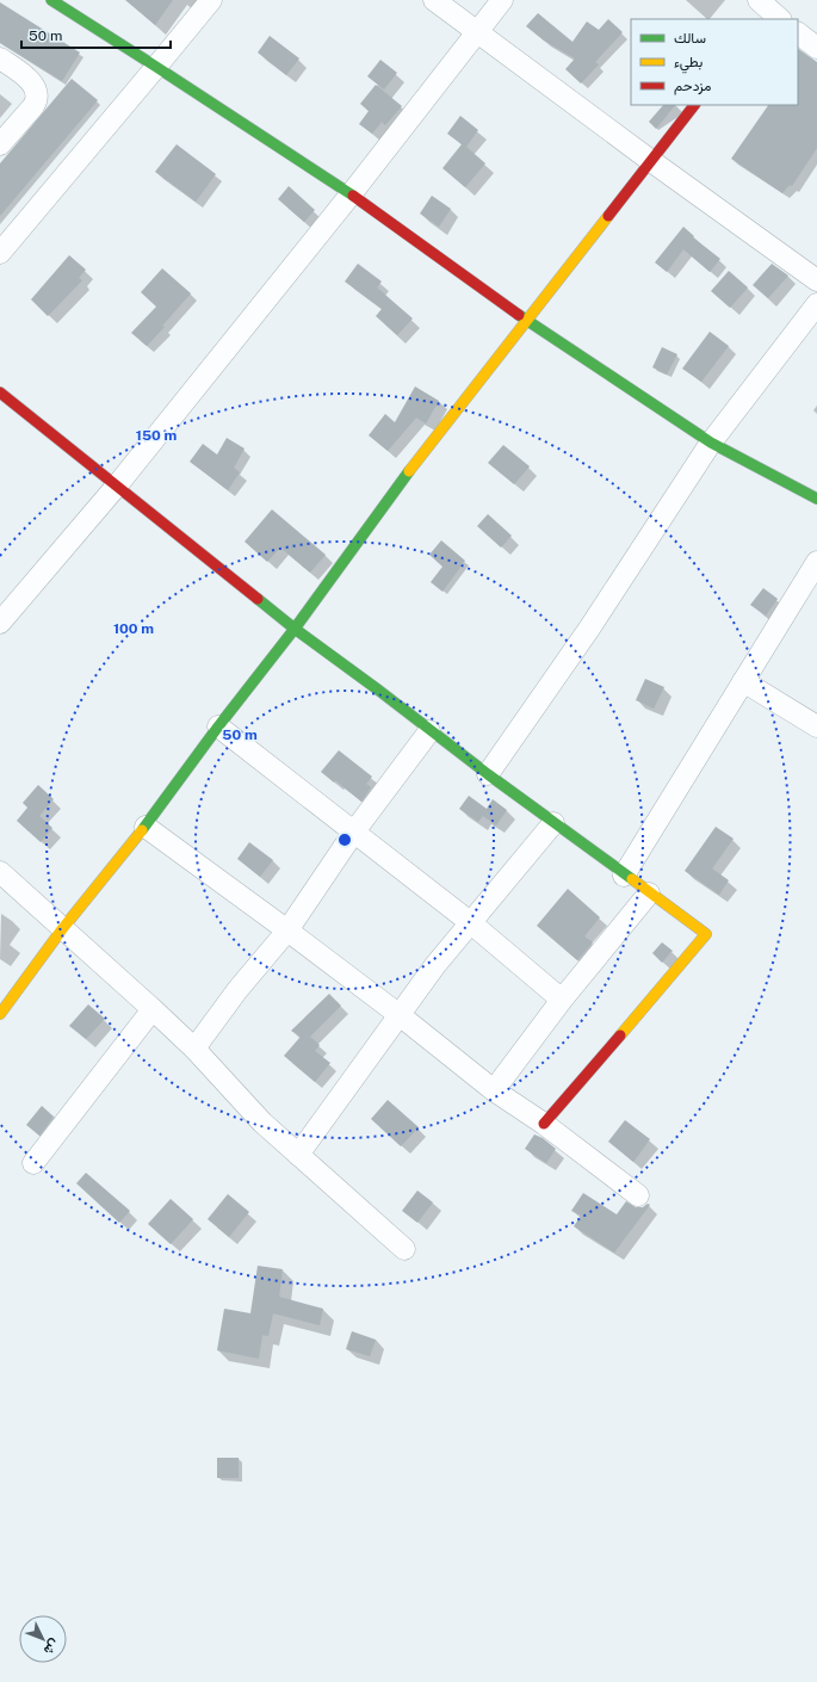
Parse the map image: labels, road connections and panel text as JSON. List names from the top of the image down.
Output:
{
  "legend": ["سالك", "بطيء", "مزدحم"],
  "scale_bar": "50 m",
  "north": "bottom right",
  "rings": ["150 m", "100 m", "50 m"]
}
